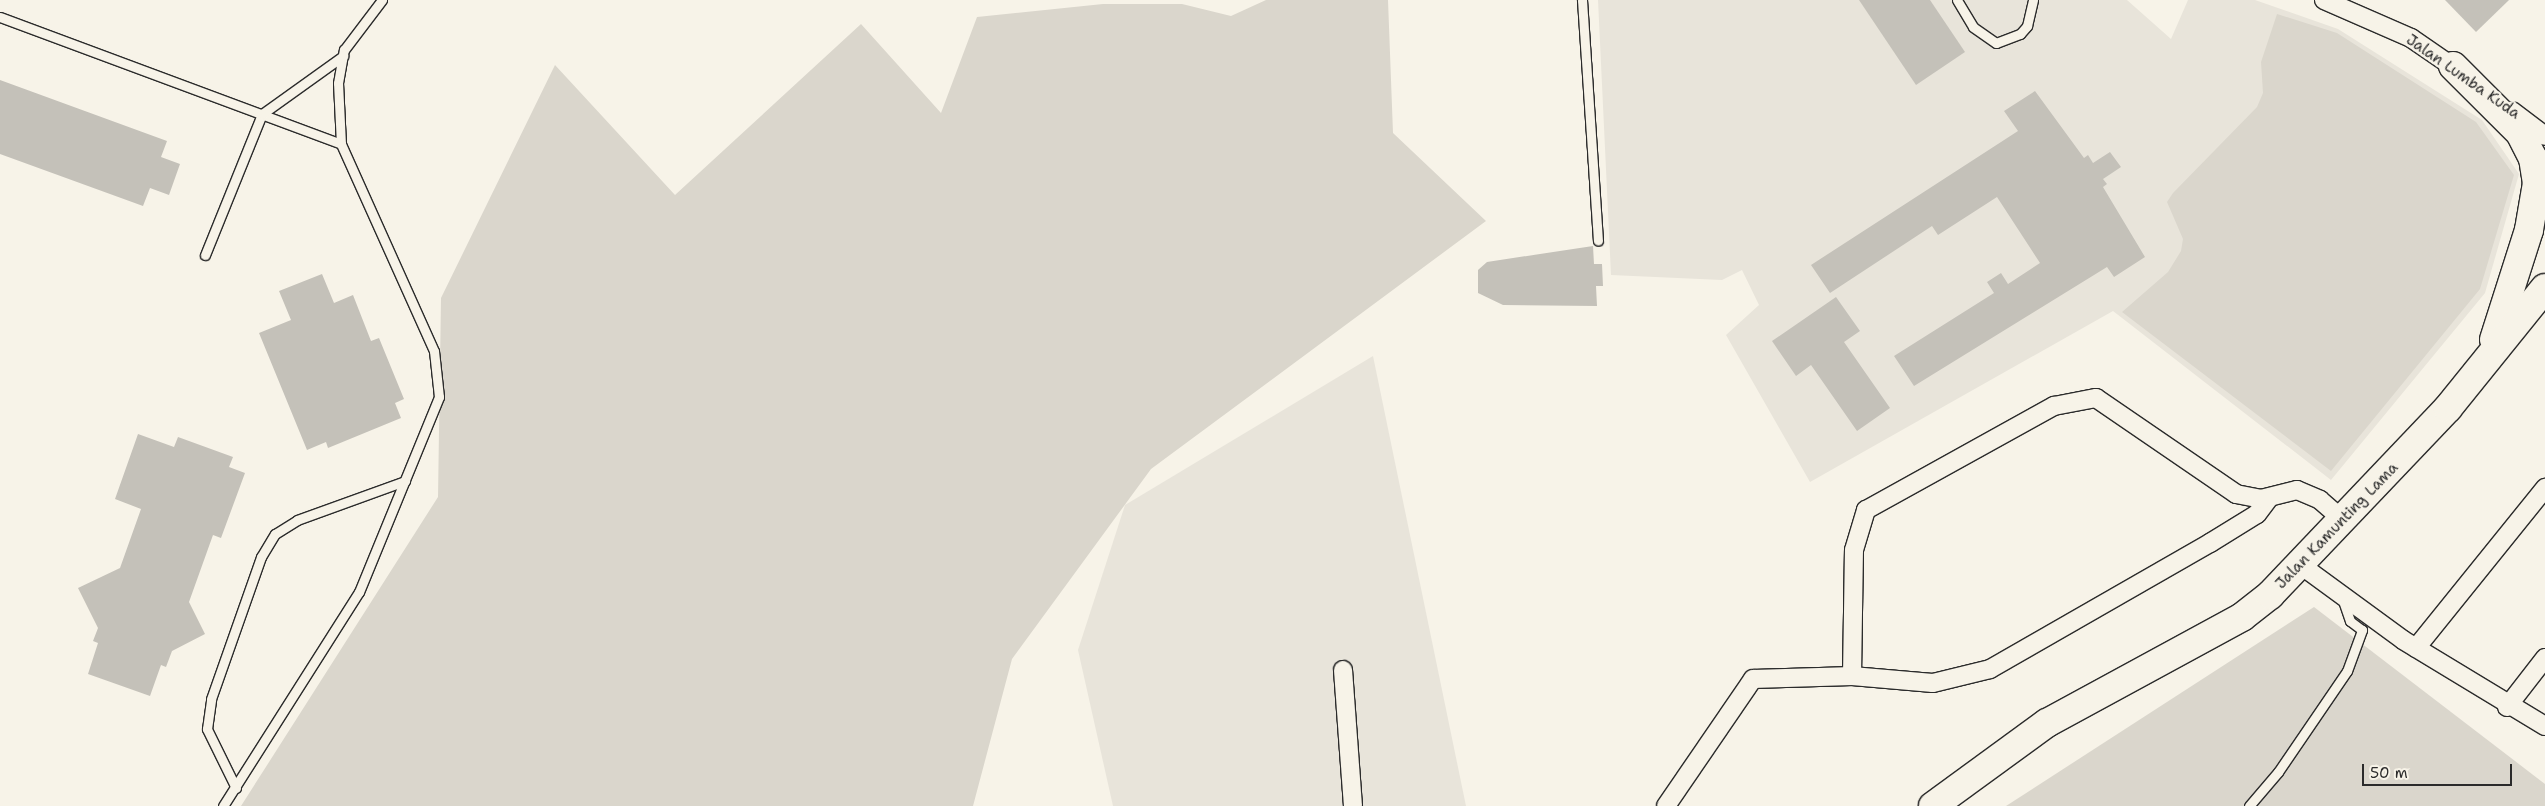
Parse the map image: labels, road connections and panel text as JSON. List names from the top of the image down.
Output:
{
  "streets": {
    "main road": ["Jalan Kamunting Lama"],
    "street": ["Jalan Lumba Kuda"]
  },
  "scale_bar": "50 m"
}
